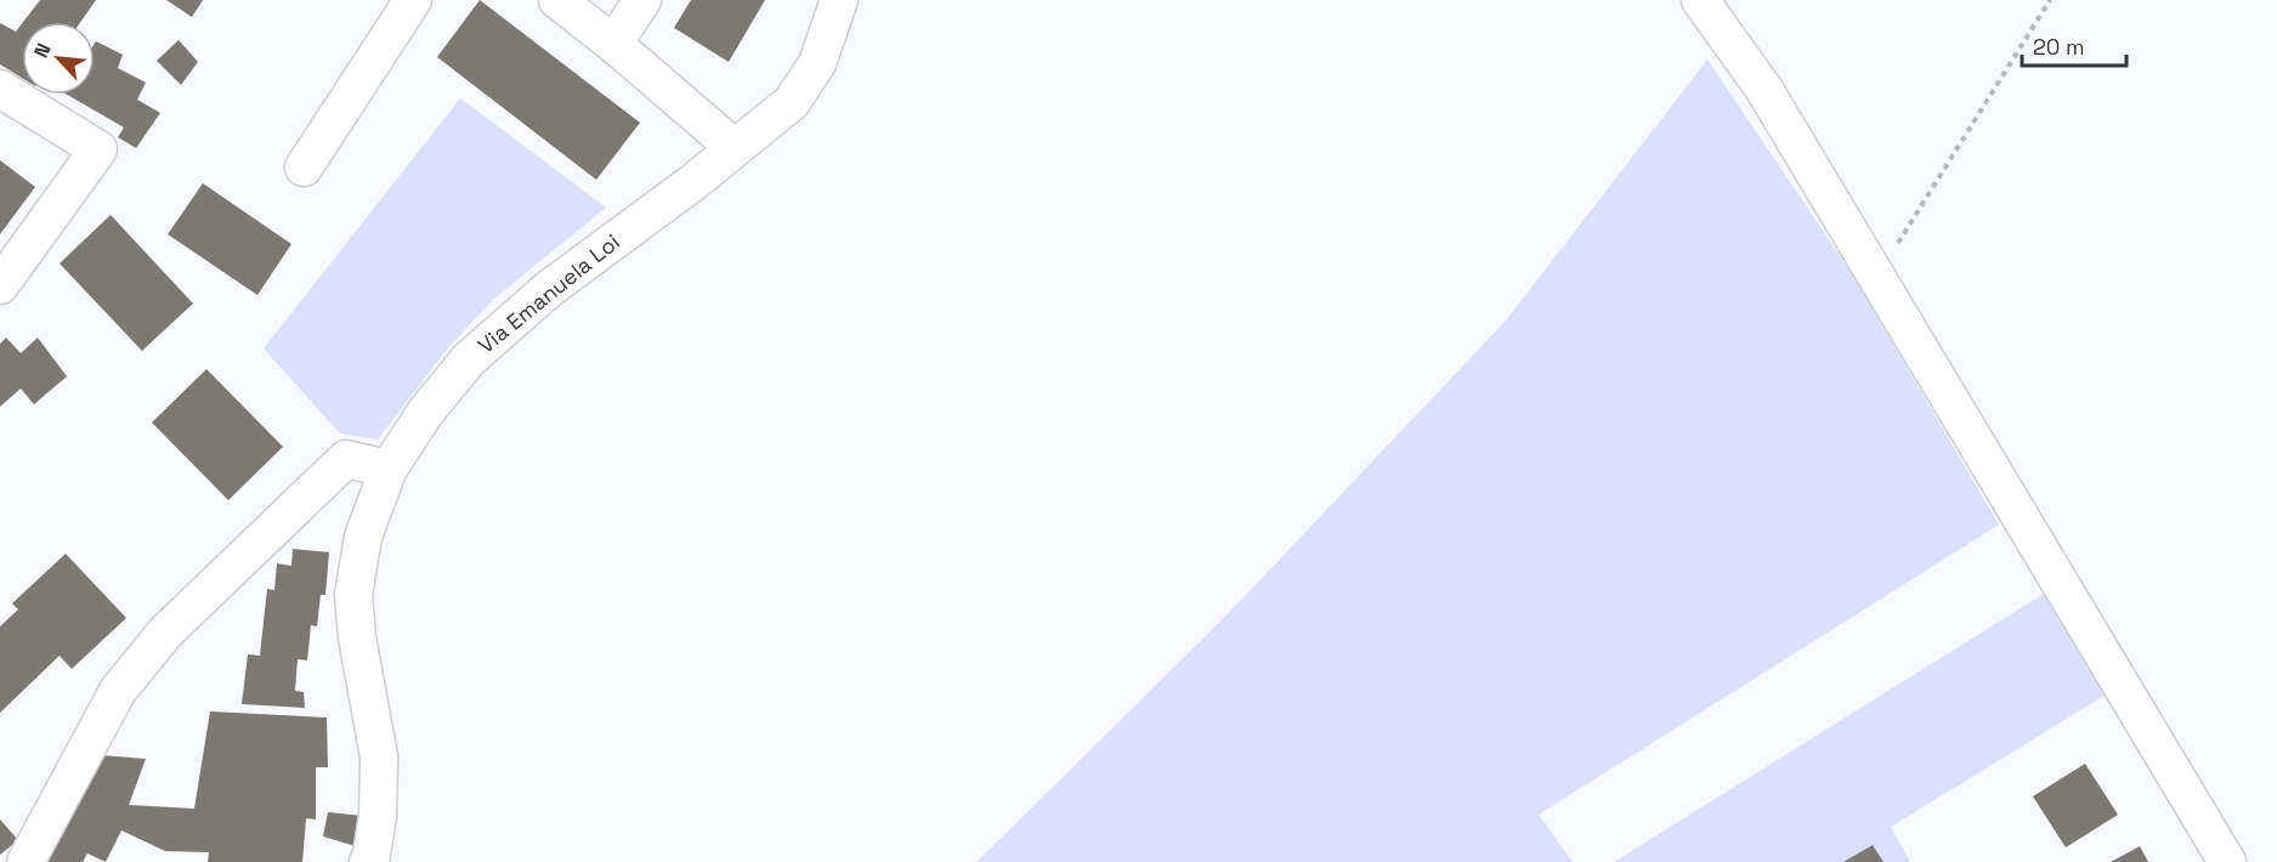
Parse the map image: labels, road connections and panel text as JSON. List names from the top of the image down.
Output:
{
  "streets": {
    "street": ["Via Emanuela Loi"]
  },
  "scale_bar": "20 m",
  "north": "top left"
}
